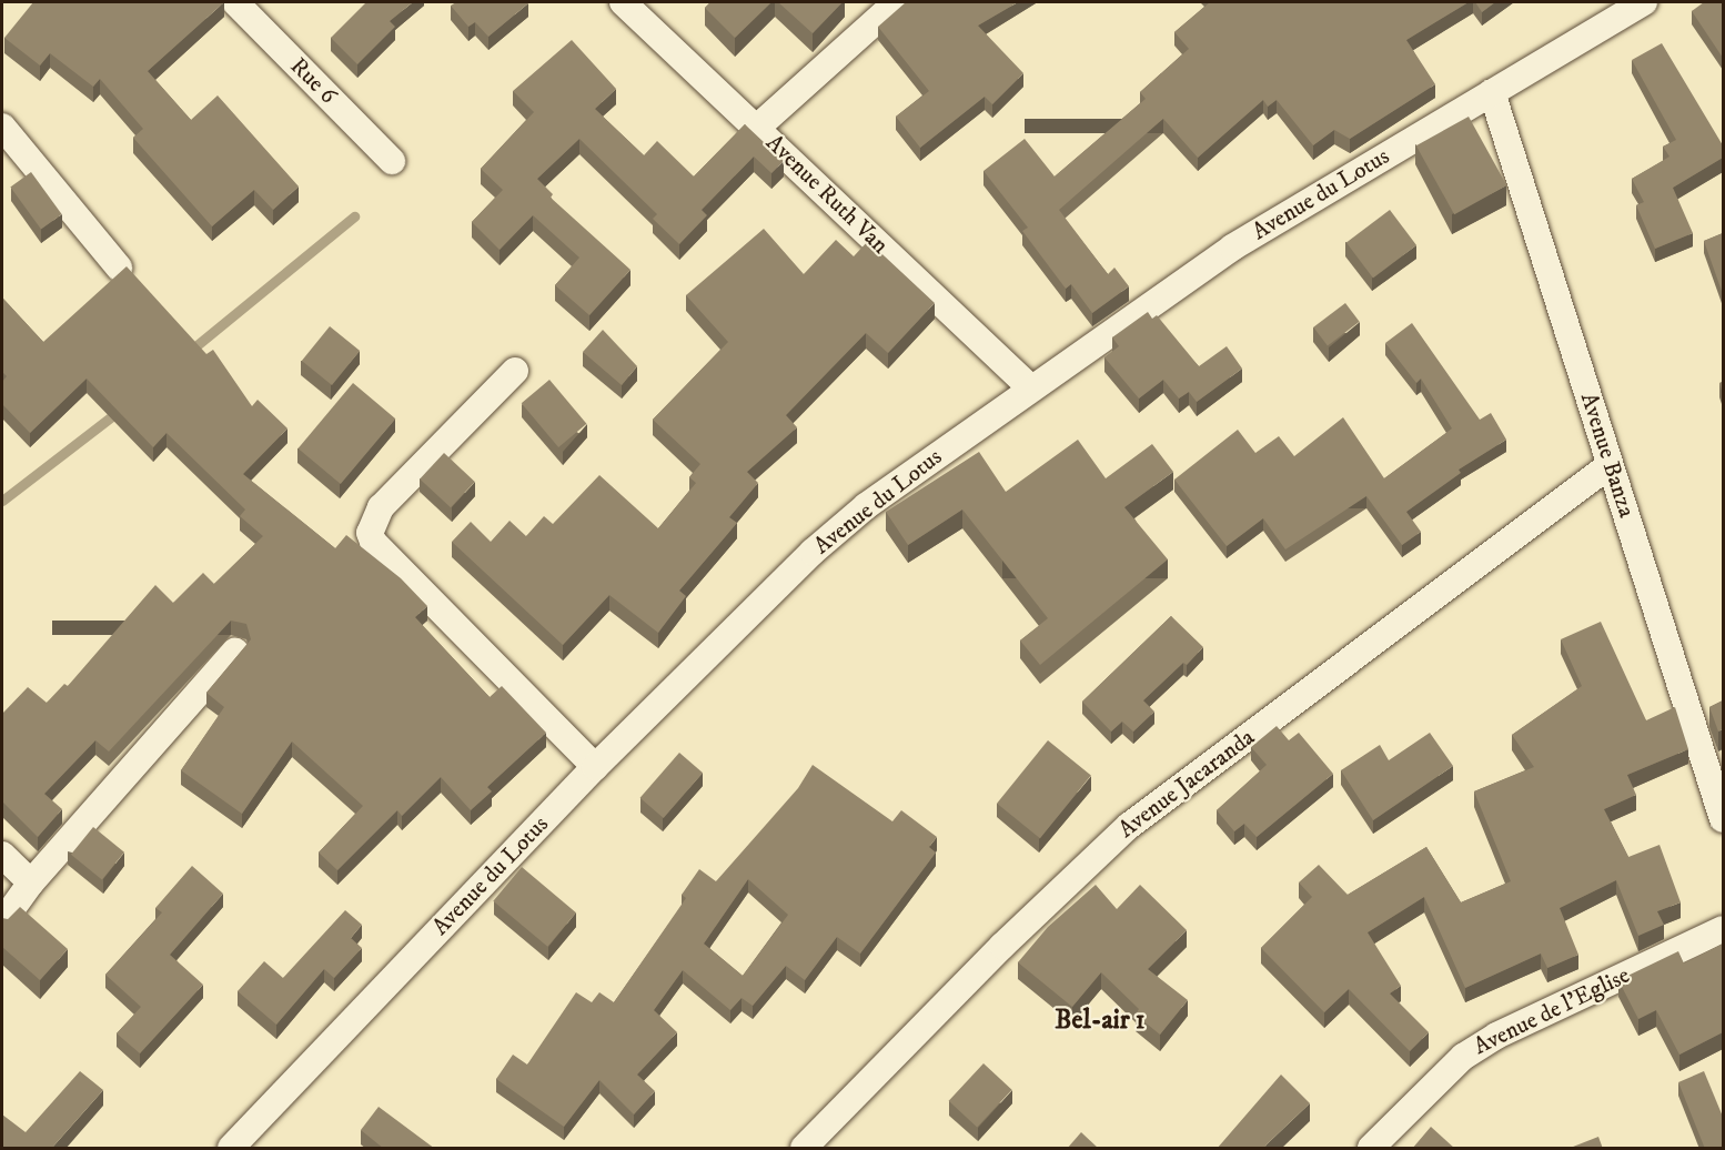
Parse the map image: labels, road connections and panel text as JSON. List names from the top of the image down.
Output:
{
  "streets": {
    "street": [
      "Rue 6",
      "Avenue Ruth Van",
      "Avenue du Lotus",
      "Avenue Banza",
      "Avenue Jacaranda",
      "Avenue de l'Eglise"
    ]
  },
  "crossings": [
    ["Avenue Ruth Van", "Avenue du Lotus"],
    ["Avenue du Lotus", "Avenue Banza"],
    ["Avenue Banza", "Avenue Jacaranda"]
  ],
  "districts": ["Bel-air 1"]
}
